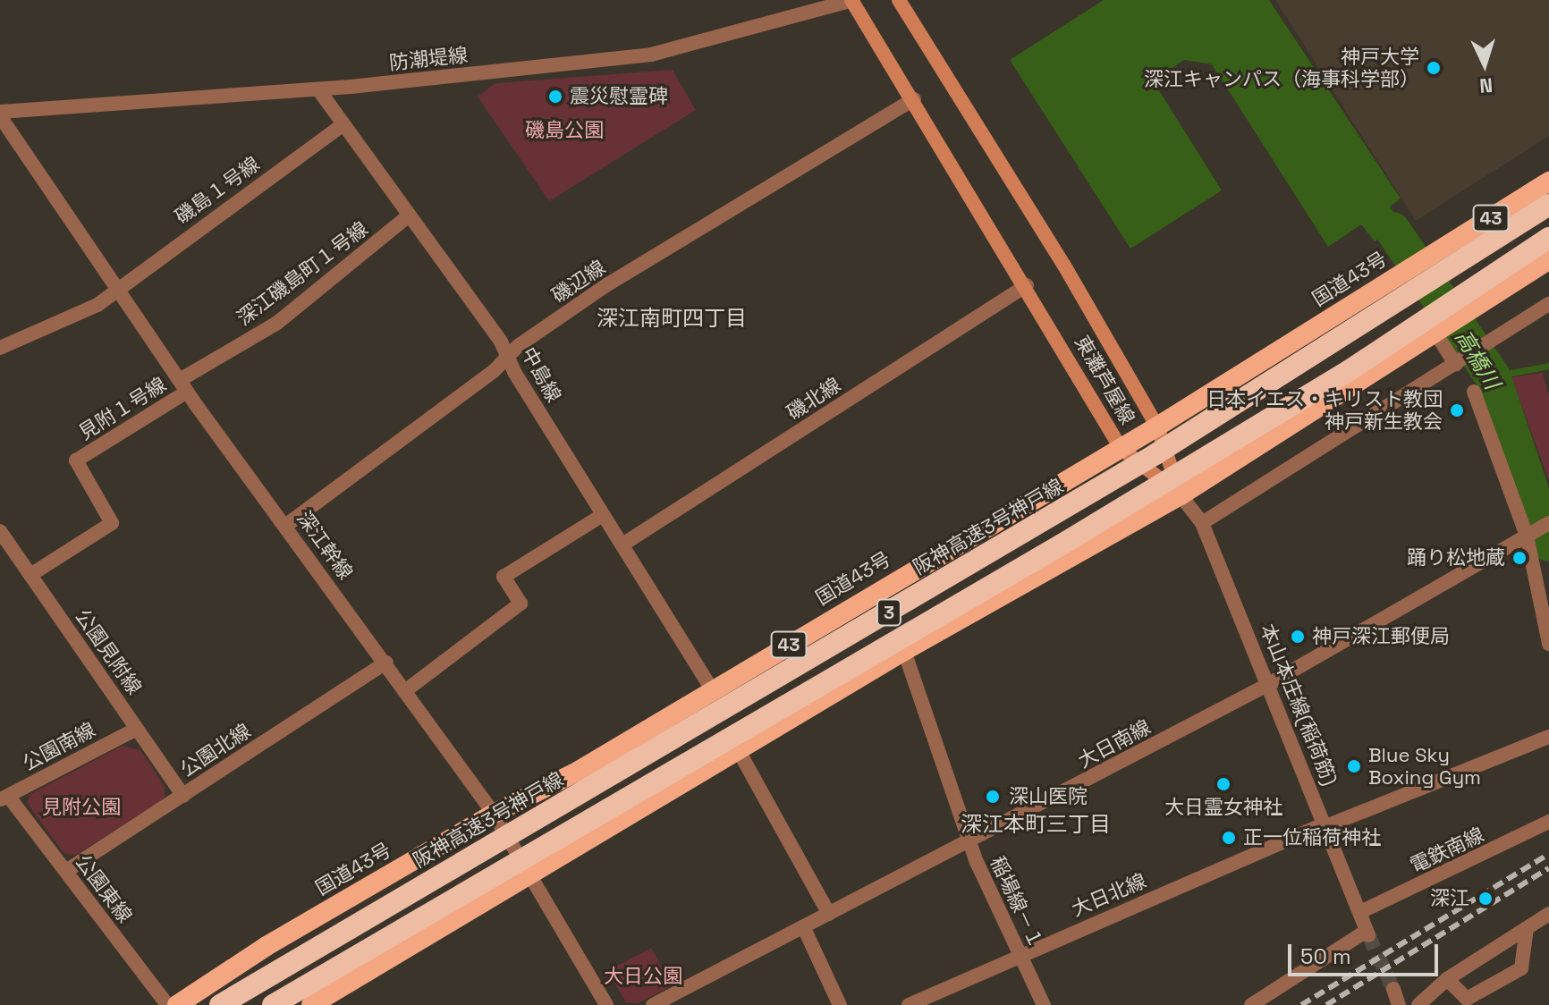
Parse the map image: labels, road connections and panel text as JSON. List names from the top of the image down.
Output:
{
  "streets": {
    "highway": [
      "43",
      "国道43号",
      "阪神高速3号神戸線",
      "3"
    ],
    "main road": ["東灘芦屋線"],
    "street": [
      "防潮堤線",
      "磯島１号線",
      "深江磯島町１号線",
      "磯辺線",
      "中島線",
      "磯北線",
      "見附１号線",
      "深江幹線",
      "公園見附線",
      "本山本庄線(稲荷筋)",
      "大日南線",
      "公園南線",
      "公園北線",
      "電鉄南線",
      "公園東線",
      "大日北線",
      "稲場線－１"
    ]
  },
  "crossings": [
    ["防潮堤線", "中島線"],
    ["防潮堤線", "東灘芦屋線"],
    ["防潮堤線", "深江幹線"],
    ["磯島１号線", "中島線"],
    ["磯島１号線", "深江幹線"],
    ["深江磯島町１号線", "中島線"],
    ["深江磯島町１号線", "見附１号線"],
    ["深江磯島町１号線", "深江幹線"],
    ["国道43号", "中島線"],
    ["国道43号", "東灘芦屋線"],
    ["国道43号", "深江幹線"],
    ["磯辺線", "中島線"],
    ["磯辺線", "東灘芦屋線"],
    ["磯辺線", "深江幹線"],
    ["中島線", "磯北線"],
    ["東灘芦屋線", "磯北線"],
    ["東灘芦屋線", "本山本庄線(稲荷筋)"],
    ["見附１号線", "深江幹線"],
    ["見附１号線", "公園見附線"],
    ["深江幹線", "公園北線"],
    ["公園見附線", "公園南線"],
    ["公園見附線", "公園北線"],
    ["本山本庄線(稲荷筋)", "大日南線"],
    ["本山本庄線(稲荷筋)", "電鉄南線"],
    ["本山本庄線(稲荷筋)", "大日北線"],
    ["大日南線", "稲場線－１"],
    ["公園南線", "公園東線"],
    ["公園北線", "公園東線"],
    ["大日北線", "稲場線－１"]
  ],
  "districts": ["深江南町四丁目", "深江本町三丁目"],
  "water": ["高橋川"],
  "parks": ["磯島公園", "見附公園", "大日公園"],
  "places": [
    "神戸大学 深江キャンパス（海事科学部）",
    "震災慰霊碑",
    "日本イエス・キリスト教団 神戸新生教会",
    "踊り松地蔵",
    "神戸深江郵便局",
    "Blue Sky Boxing Gym",
    "大日霊女神社",
    "深山医院",
    "正一位稲荷神社",
    "深江"
  ],
  "scale_bar": "50 m",
  "north": "bottom"
}
